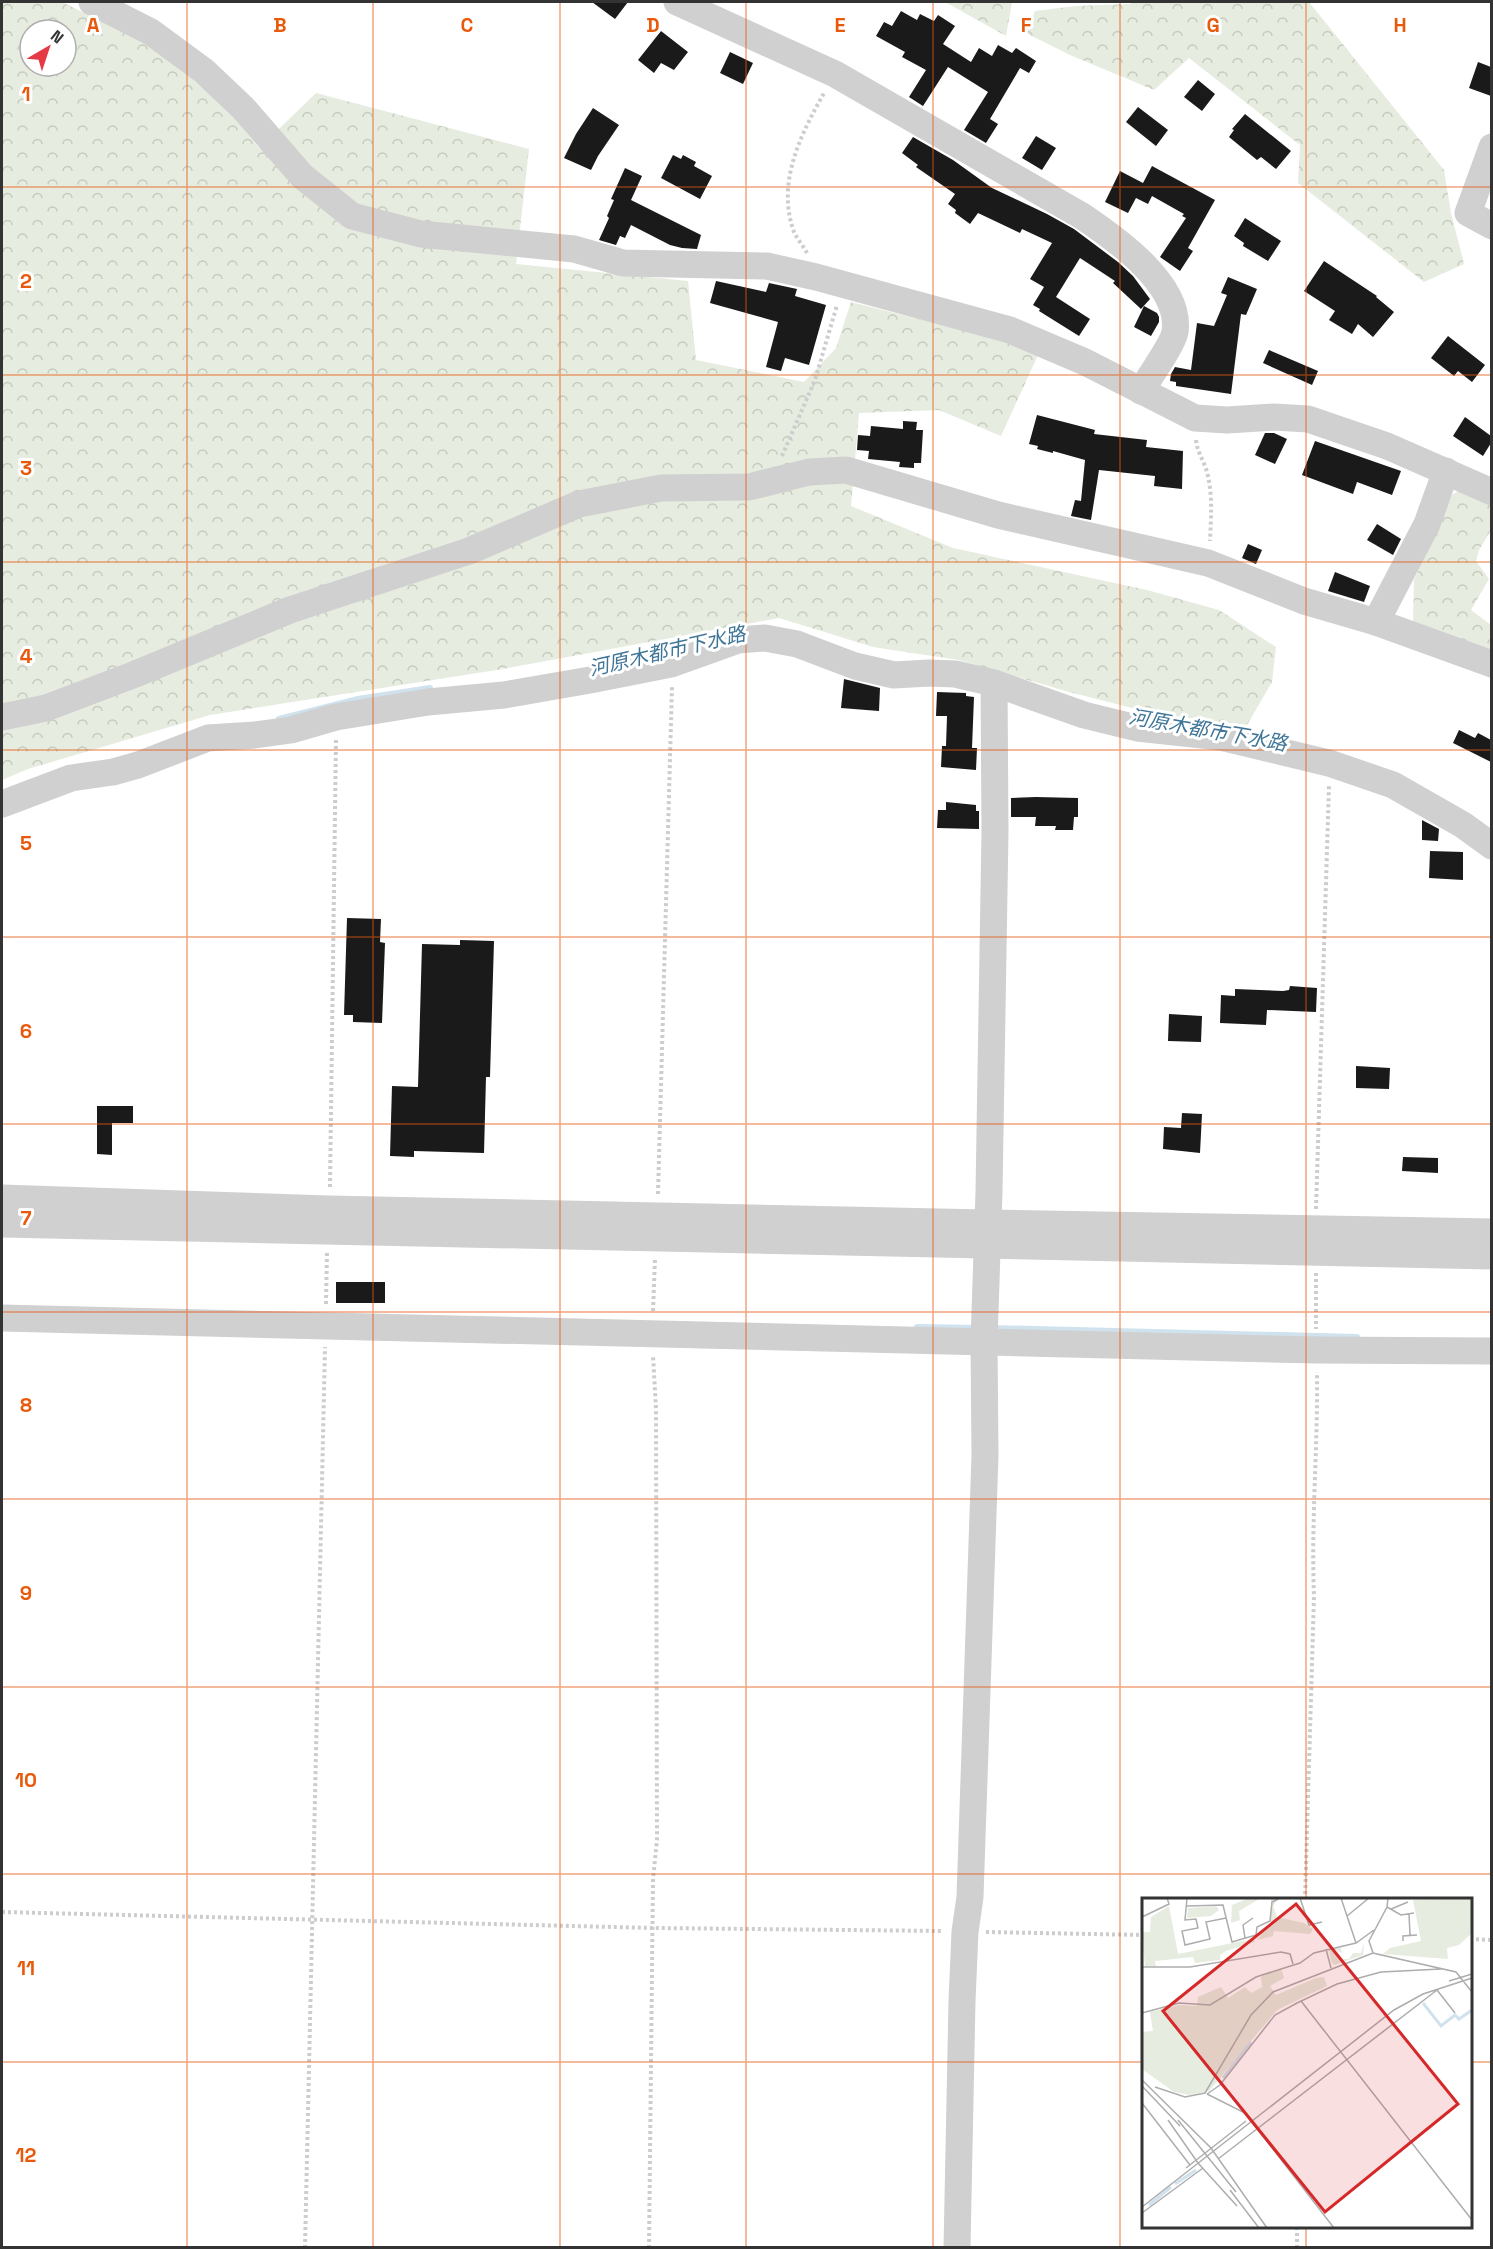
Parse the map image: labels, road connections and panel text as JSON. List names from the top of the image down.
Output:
{
  "water": ["河原木都市下水路"],
  "north": "top right",
  "grid": {
    "columns": [
      "A",
      "B",
      "C",
      "D",
      "E",
      "F",
      "G",
      "H"
    ],
    "rows": [
      "1",
      "2",
      "3",
      "4",
      "5",
      "6",
      "7",
      "8",
      "9",
      "10",
      "11",
      "12"
    ]
  }
}
